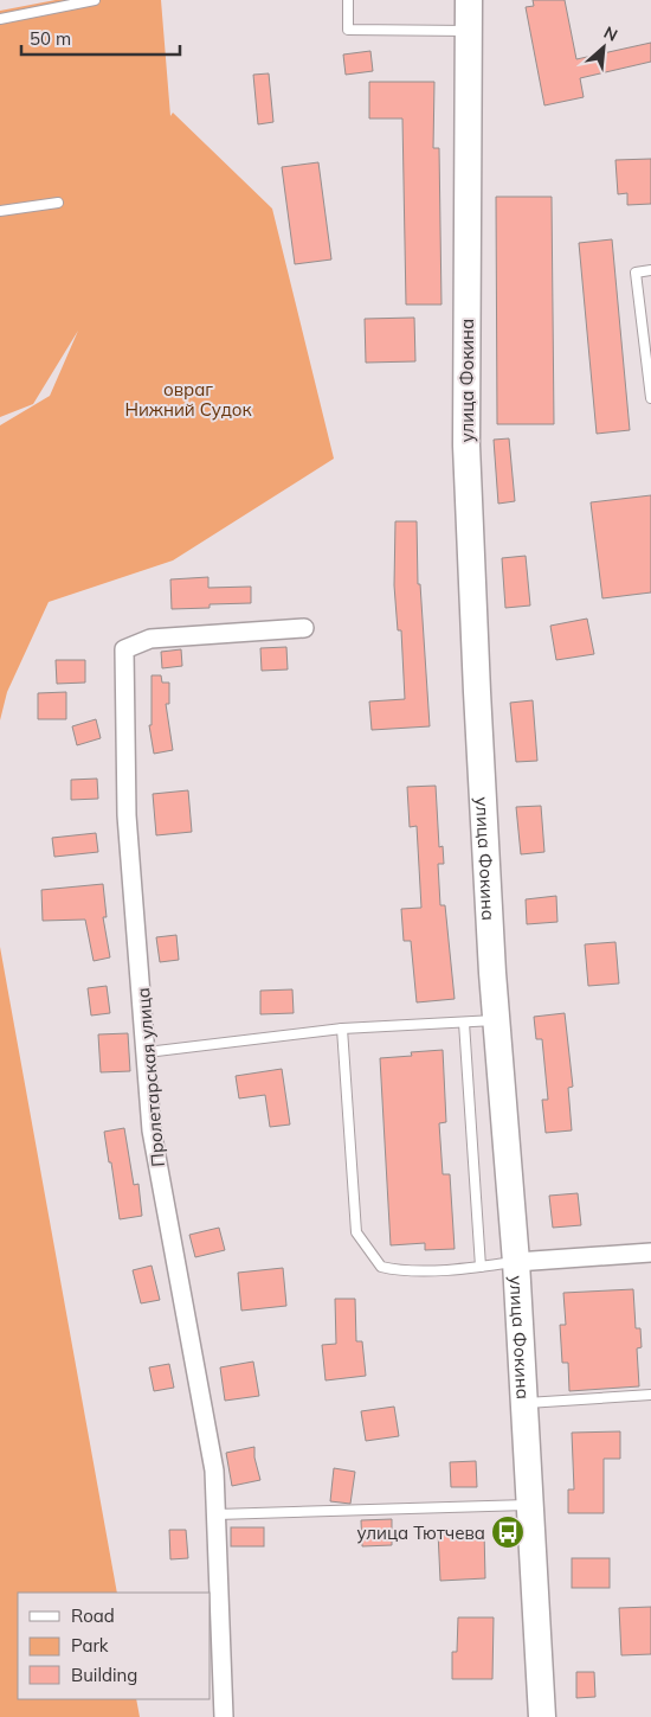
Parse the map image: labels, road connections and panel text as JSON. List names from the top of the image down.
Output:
{
  "streets": {
    "main road": ["улица Фокина"],
    "street": ["Пролетарская улица"]
  },
  "parks": ["овраг Нижний Судок"],
  "places": {
    "bus stop": ["улица Тютчева"]
  },
  "legend": ["Road", "Park", "Building"],
  "scale_bar": "50 m",
  "north": "top right"
}
